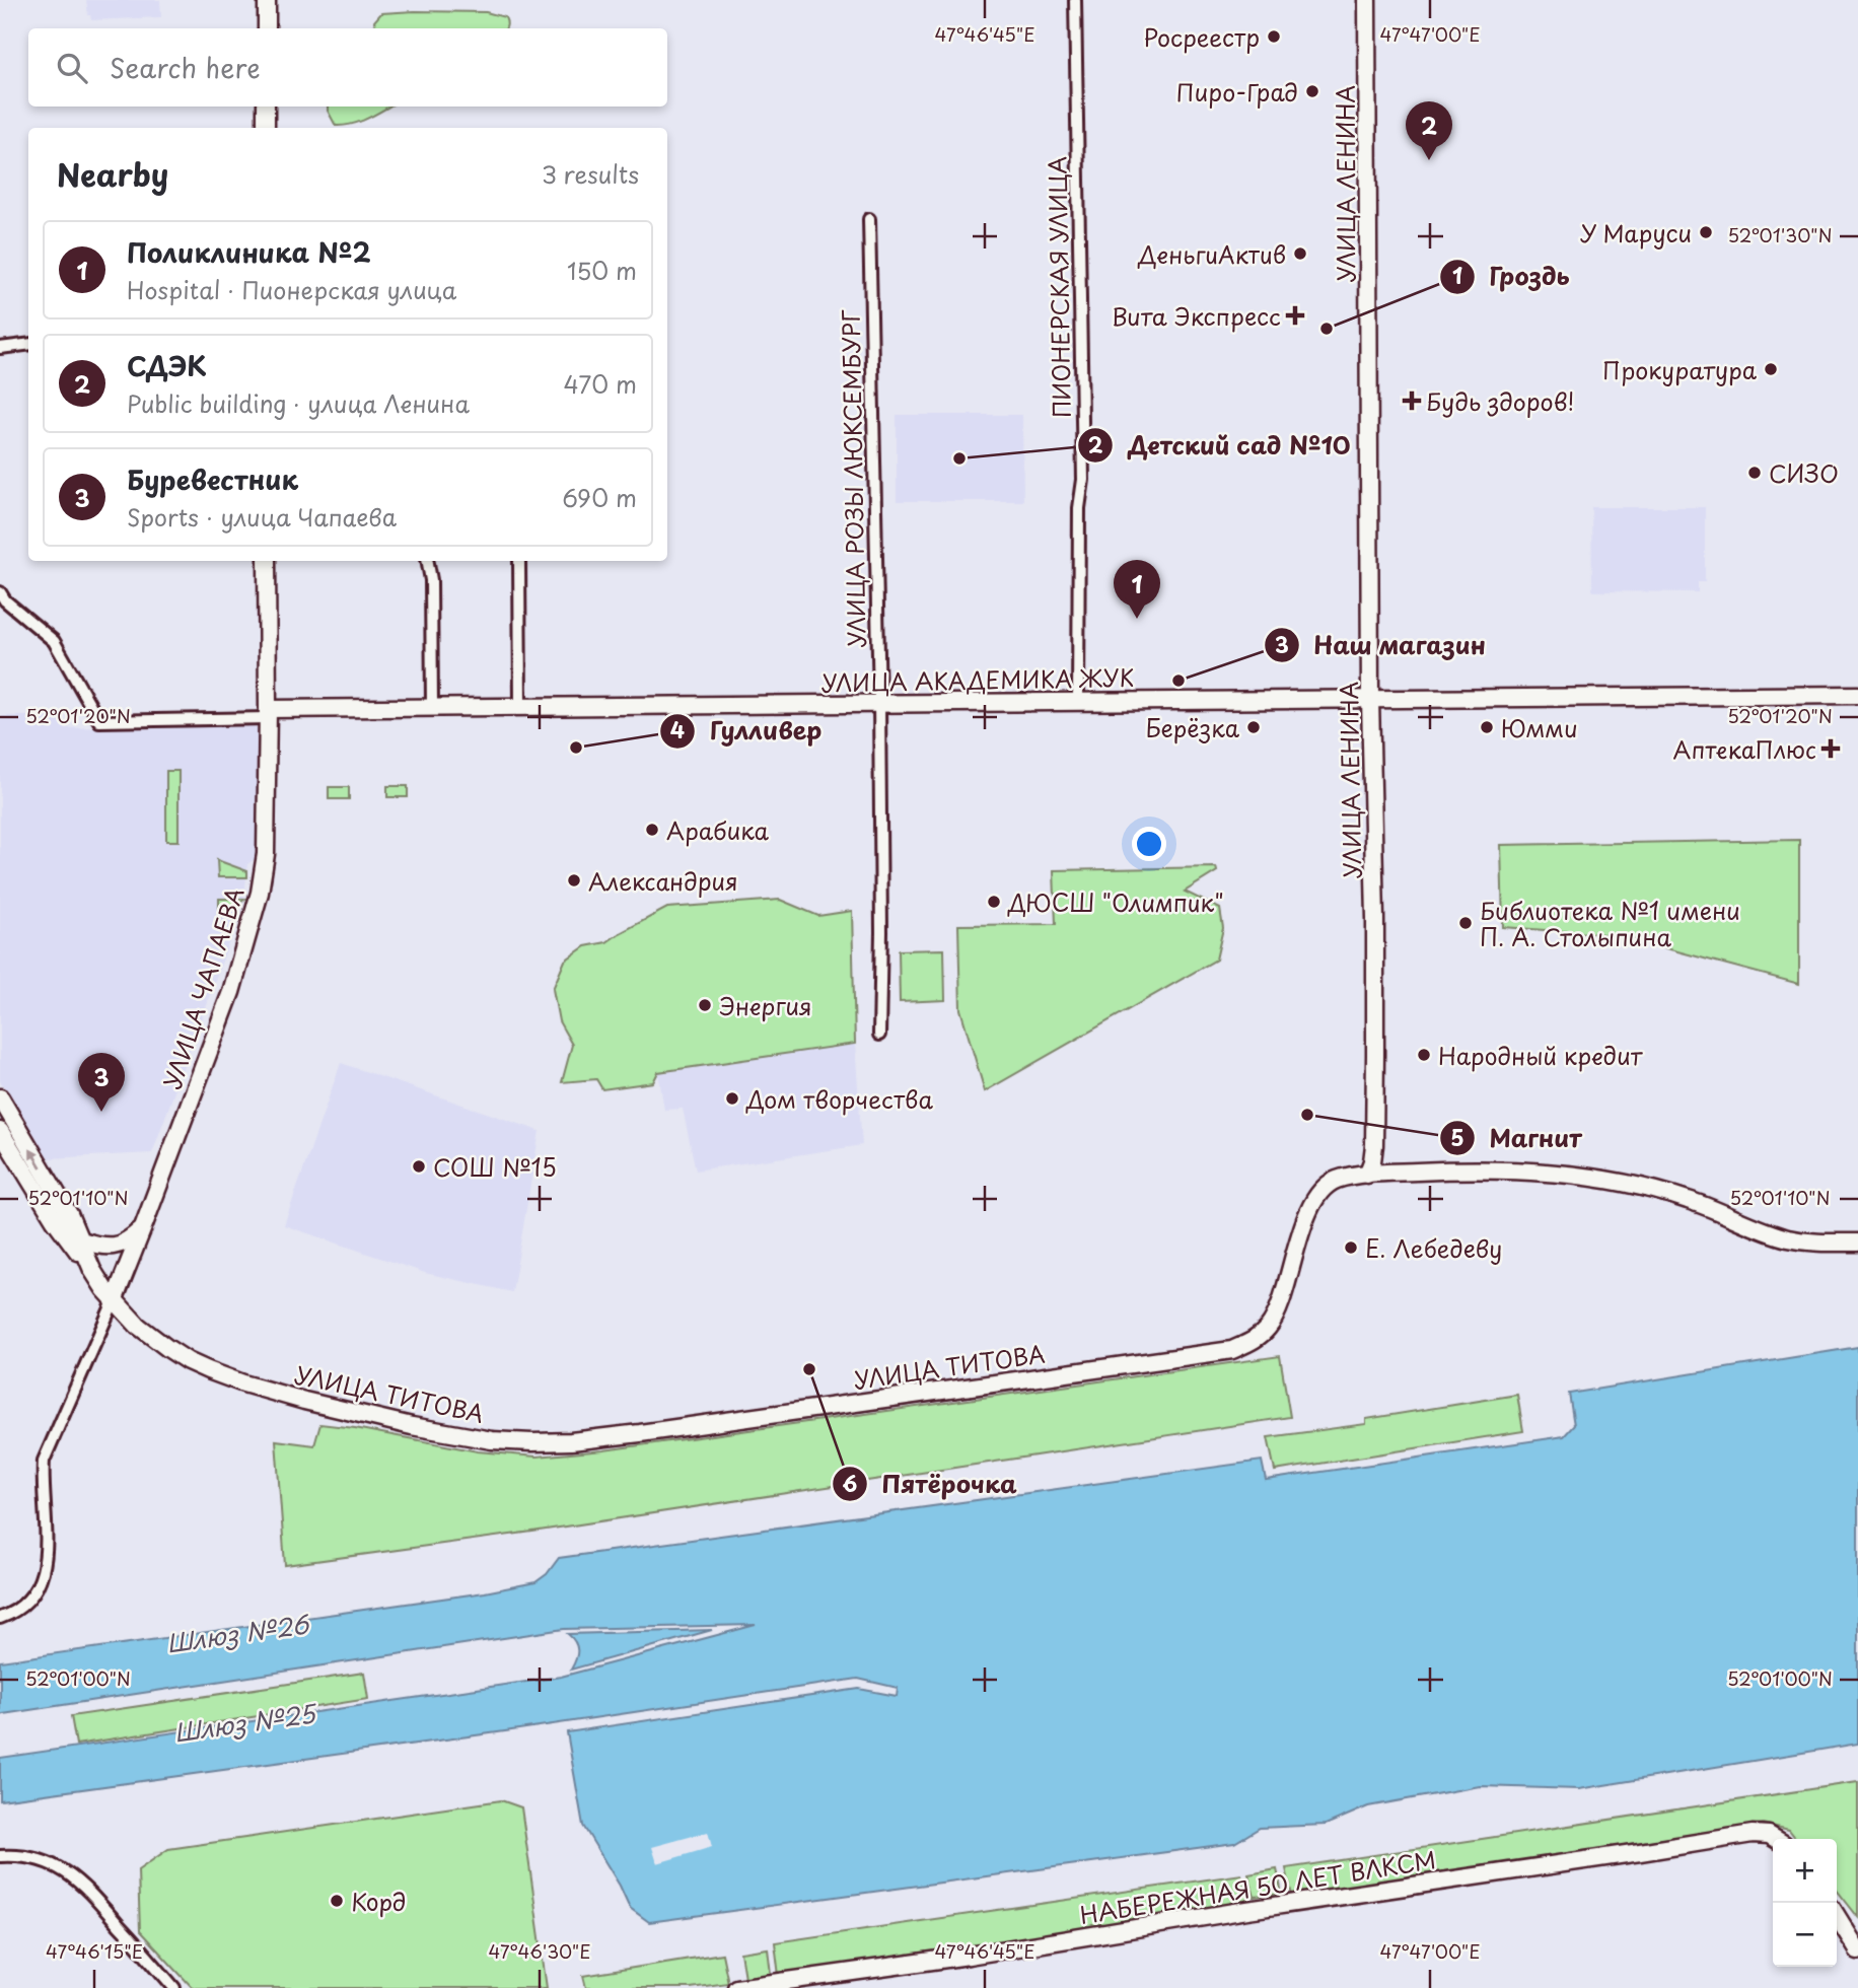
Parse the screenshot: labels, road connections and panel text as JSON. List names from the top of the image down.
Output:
{
  "streets": {
    "street": [
      "УЛИЦА ЛЕНИНА",
      "ПИОНЕРСКАЯ УЛИЦА",
      "УЛИЦА РОЗЫ ЛЮКСЕМБУРГ",
      "УЛИЦА АКАДЕМИКА ЖУК",
      "УЛИЦА ЧАПАЕВА",
      "УЛИЦА ТИТОВА",
      "НАБЕРЕЖНАЯ 50 ЛЕТ ВЛКСМ"
    ]
  },
  "crossings": [
    ["УЛИЦА ЛЕНИНА", "УЛИЦА АКАДЕМИКА ЖУК"],
    ["УЛИЦА ЛЕНИНА", "УЛИЦА ТИТОВА"],
    ["ПИОНЕРСКАЯ УЛИЦА", "УЛИЦА АКАДЕМИКА ЖУК"],
    ["УЛИЦА РОЗЫ ЛЮКСЕМБУРГ", "УЛИЦА АКАДЕМИКА ЖУК"],
    ["УЛИЦА АКАДЕМИКА ЖУК", "УЛИЦА ЧАПАЕВА"],
    ["УЛИЦА ЧАПАЕВА", "УЛИЦА ТИТОВА"]
  ],
  "water": ["Шлюз №26", "Шлюз №25"],
  "places": {
    "other": [
      "Росреестр",
      "Пиро-Град",
      "У Маруси",
      "ДеньгиАктив",
      "Гроздь",
      "Прокуратура",
      "Детский сад №10",
      "СИЗО",
      "Наш магазин",
      "Берёзка",
      "Юмми",
      "Гулливер",
      "Арабика",
      "Александрия",
      "ДЮСШ \"Олимпик\"",
      "Библиотека №1 имени П. А. Столыпина",
      "Энергия",
      "Народный кредит",
      "Дом творчества",
      "Магнит",
      "СОШ №15",
      "Е. Лебедеву",
      "Пятёрочка",
      "Корд"
    ],
    "health": ["Вита Экспресс", "Будь здоров!", "АптекаПлюс"]
  },
  "page": {
    "search": "Search here",
    "pins": ["2", "1", "3"],
    "heading": ["Nearby", "3 results"],
    "list": [
      {
        "mark": "1",
        "name": "Поликлиника №2",
        "note": "Hospital · Пионерская улица",
        "value": "150 m"
      },
      {
        "mark": "2",
        "name": "СДЭК",
        "note": "Public building · улица Ленина",
        "value": "470 m"
      },
      {
        "mark": "3",
        "name": "Буревестник",
        "note": "Sports · улица Чапаева",
        "value": "690 m"
      }
    ],
    "map_buttons": ["+", "−"]
  },
  "coordinates": [
    "47°46'45\"E",
    "47°47'00\"E",
    "52°01'30\"N",
    "52°01'20\"N",
    "52°01'10\"N",
    "52°01'00\"N",
    "47°46'15\"E",
    "47°46'30\"E"
  ]
}
